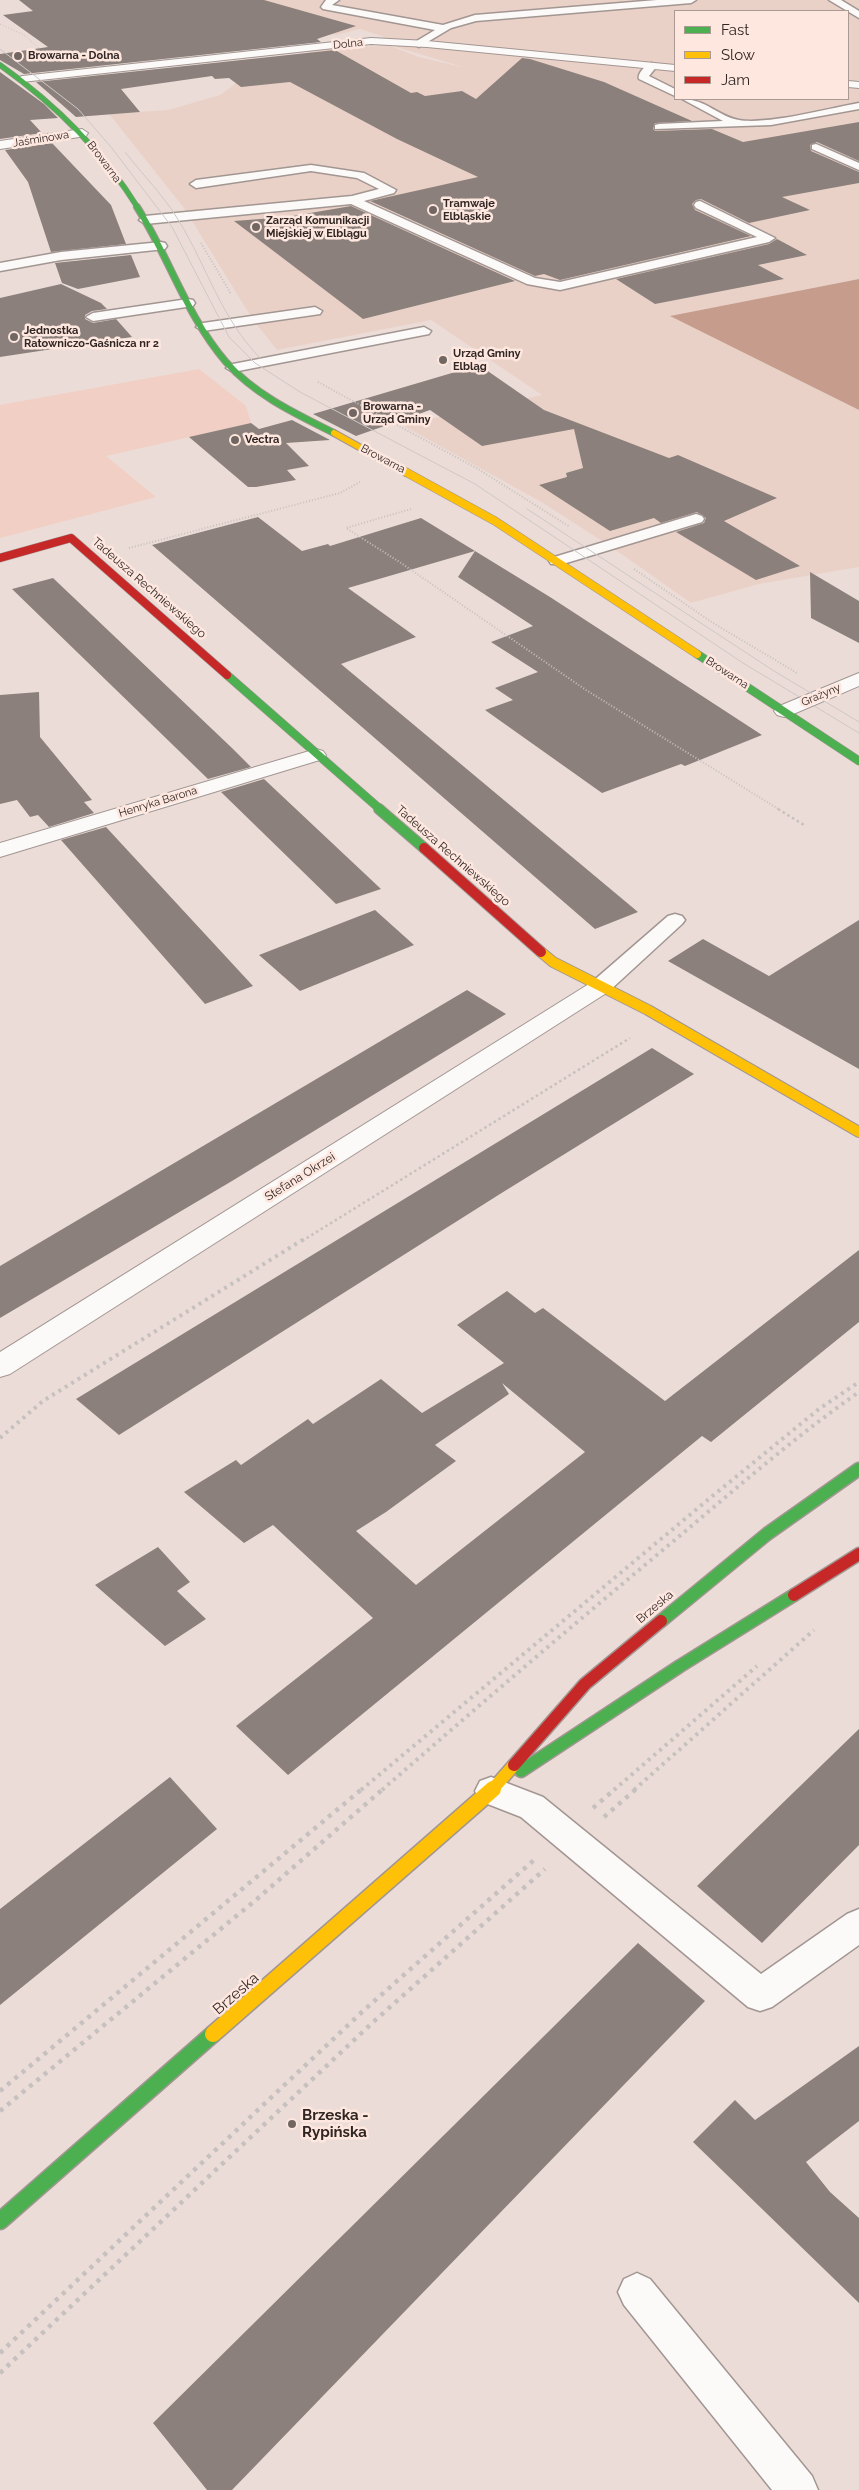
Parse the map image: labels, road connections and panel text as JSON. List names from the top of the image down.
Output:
{
  "streets": {
    "main road": ["Browarna", "Tadeusza Rechniewskiego", "Brzeska"],
    "street": [
      "Dolna",
      "Jaśminowa",
      "Grażyny",
      "Henryka Barona",
      "Stefana Okrzei"
    ]
  },
  "crossings": [
    ["Dolna", "Browarna"],
    ["Jaśminowa", "Browarna"],
    ["Browarna", "Grażyny"],
    ["Tadeusza Rechniewskiego", "Henryka Barona"],
    ["Tadeusza Rechniewskiego", "Stefana Okrzei"]
  ],
  "places": [
    "Browarna - Dolna",
    "Tramwaje Elbląskie",
    "Zarząd Komunikacji Miejskiej w Elblągu",
    "Jednostka Ratowniczo-Gaśnicza nr 2",
    "Urząd Gminy Elbląg",
    "Browarna - Urząd Gminy",
    "Vectra",
    "Brzeska - Rypińska"
  ],
  "legend": ["Fast", "Slow", "Jam"]
}
